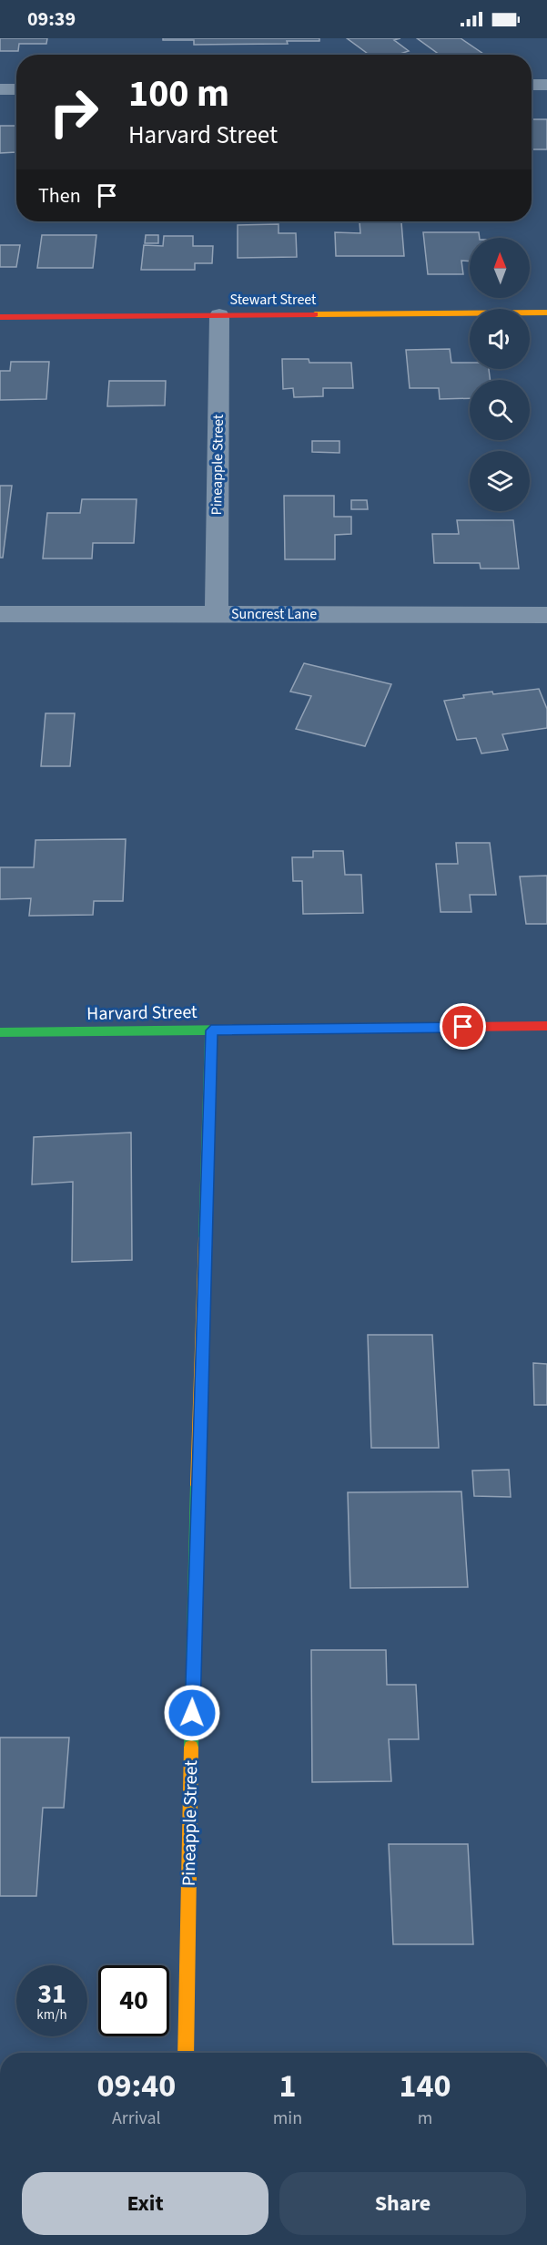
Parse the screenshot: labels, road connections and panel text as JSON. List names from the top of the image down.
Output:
{
  "streets": {
    "street": [
      "Stewart Street",
      "Pineapple Street",
      "Suncrest Lane",
      "Harvard Street"
    ]
  },
  "crossings": [
    ["Stewart Street", "Pineapple Street"],
    ["Pineapple Street", "Suncrest Lane"],
    ["Pineapple Street", "Harvard Street"]
  ],
  "north": "top",
  "page": {
    "status": "09:39",
    "turn": ["100 m", "Harvard Street"],
    "then": "Then",
    "speed": "31 km/h",
    "limit": "40",
    "eta": [
      "09:40",
      "Arrival",
      "1",
      "min",
      "140",
      "m"
    ],
    "buttons": ["Exit", "Share"]
  }
}
